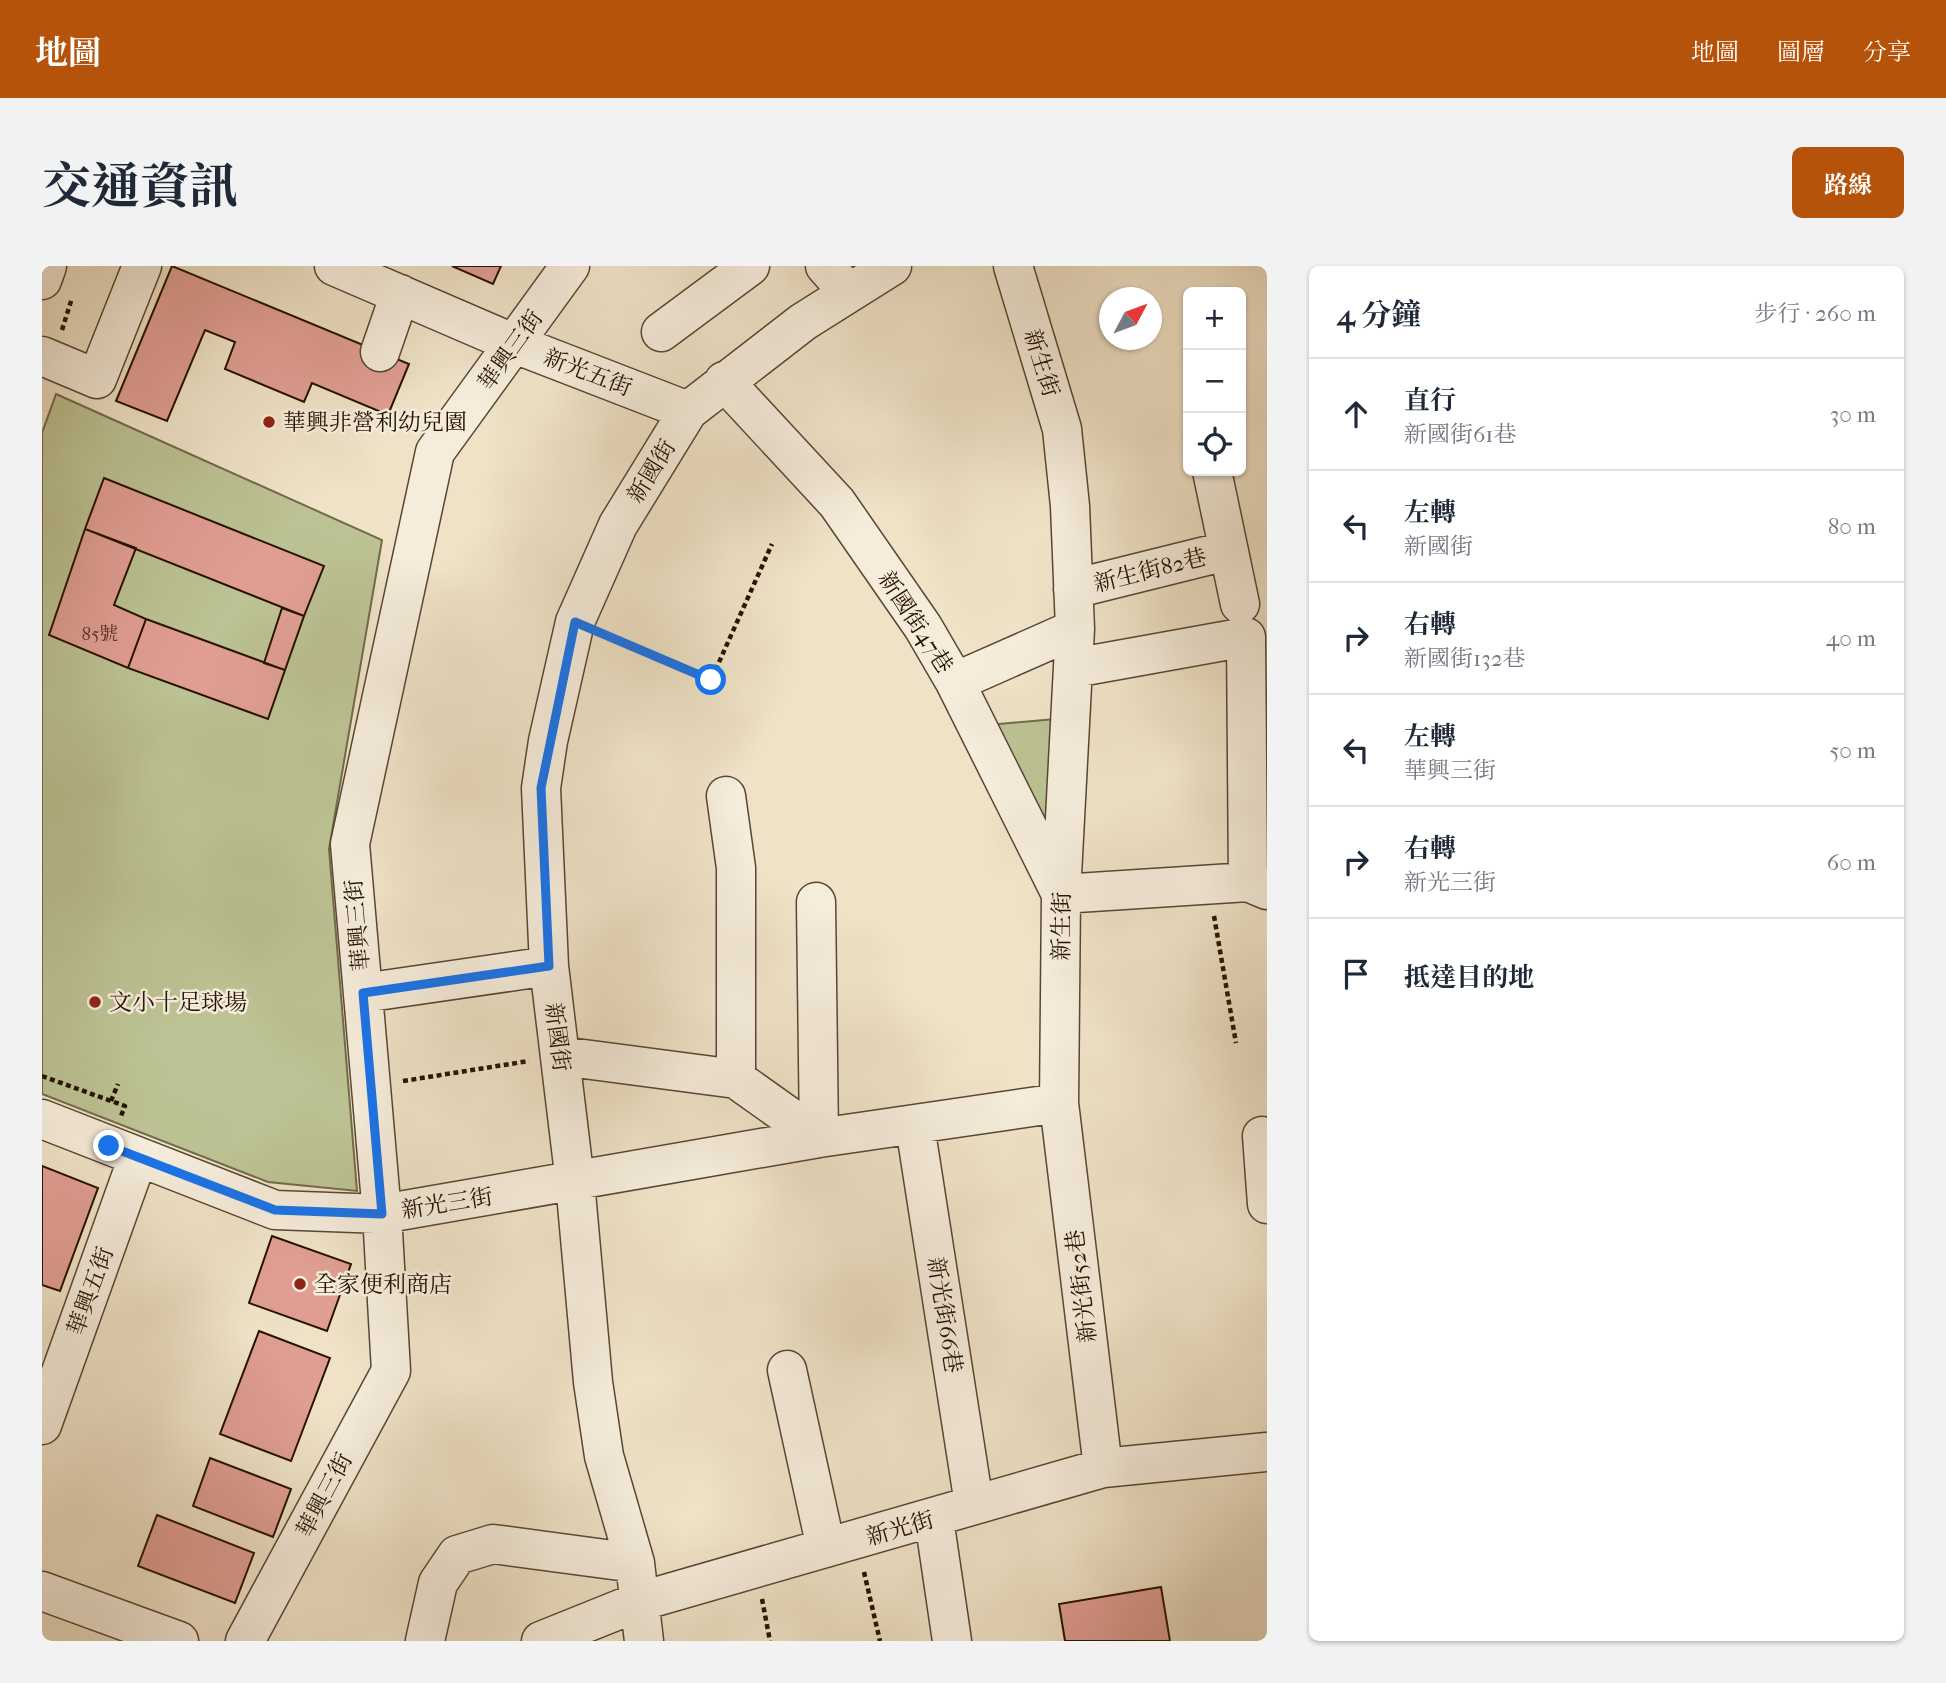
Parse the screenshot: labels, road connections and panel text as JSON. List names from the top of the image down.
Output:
{
  "streets": {
    "street": [
      "華興三街",
      "新生街",
      "新光五街",
      "新國街",
      "新生街82巷",
      "新國街47巷",
      "新光三街",
      "新光街52巷",
      "華興五街",
      "新光街66巷",
      "新光街"
    ]
  },
  "crossings": [
    ["華興三街", "新光五街"],
    ["華興三街", "新光三街"],
    ["新生街", "新生街82巷"],
    ["新生街", "新國街47巷"],
    ["新生街", "新光街52巷"],
    ["新光五街", "新國街"],
    ["新國街", "新國街47巷"],
    ["新國街", "新光三街"],
    ["新國街", "新光街"],
    ["新光三街", "華興五街"],
    ["新光街52巷", "新光街"],
    ["新光街66巷", "新光街"]
  ],
  "places": ["華興非營利幼兒園", "文小十足球場", "全家便利商店"],
  "house_numbers": ["85號"],
  "north": "top right",
  "page": {
    "header": "地圖",
    "nav": ["地圖", "圖層", "分享"],
    "title": "交通資訊",
    "buttons": "路線",
    "heading": ["4 分鐘", "步行 · 260 m"],
    "map_buttons": ["+", "−"],
    "list": [
      ["直行", "新國街61巷", "30 m"],
      ["左轉", "新國街", "80 m"],
      ["右轉", "新國街132巷", "40 m"],
      ["左轉", "華興三街", "50 m"],
      ["右轉", "新光三街", "60 m"],
      "抵達目的地"
    ]
  }
}
